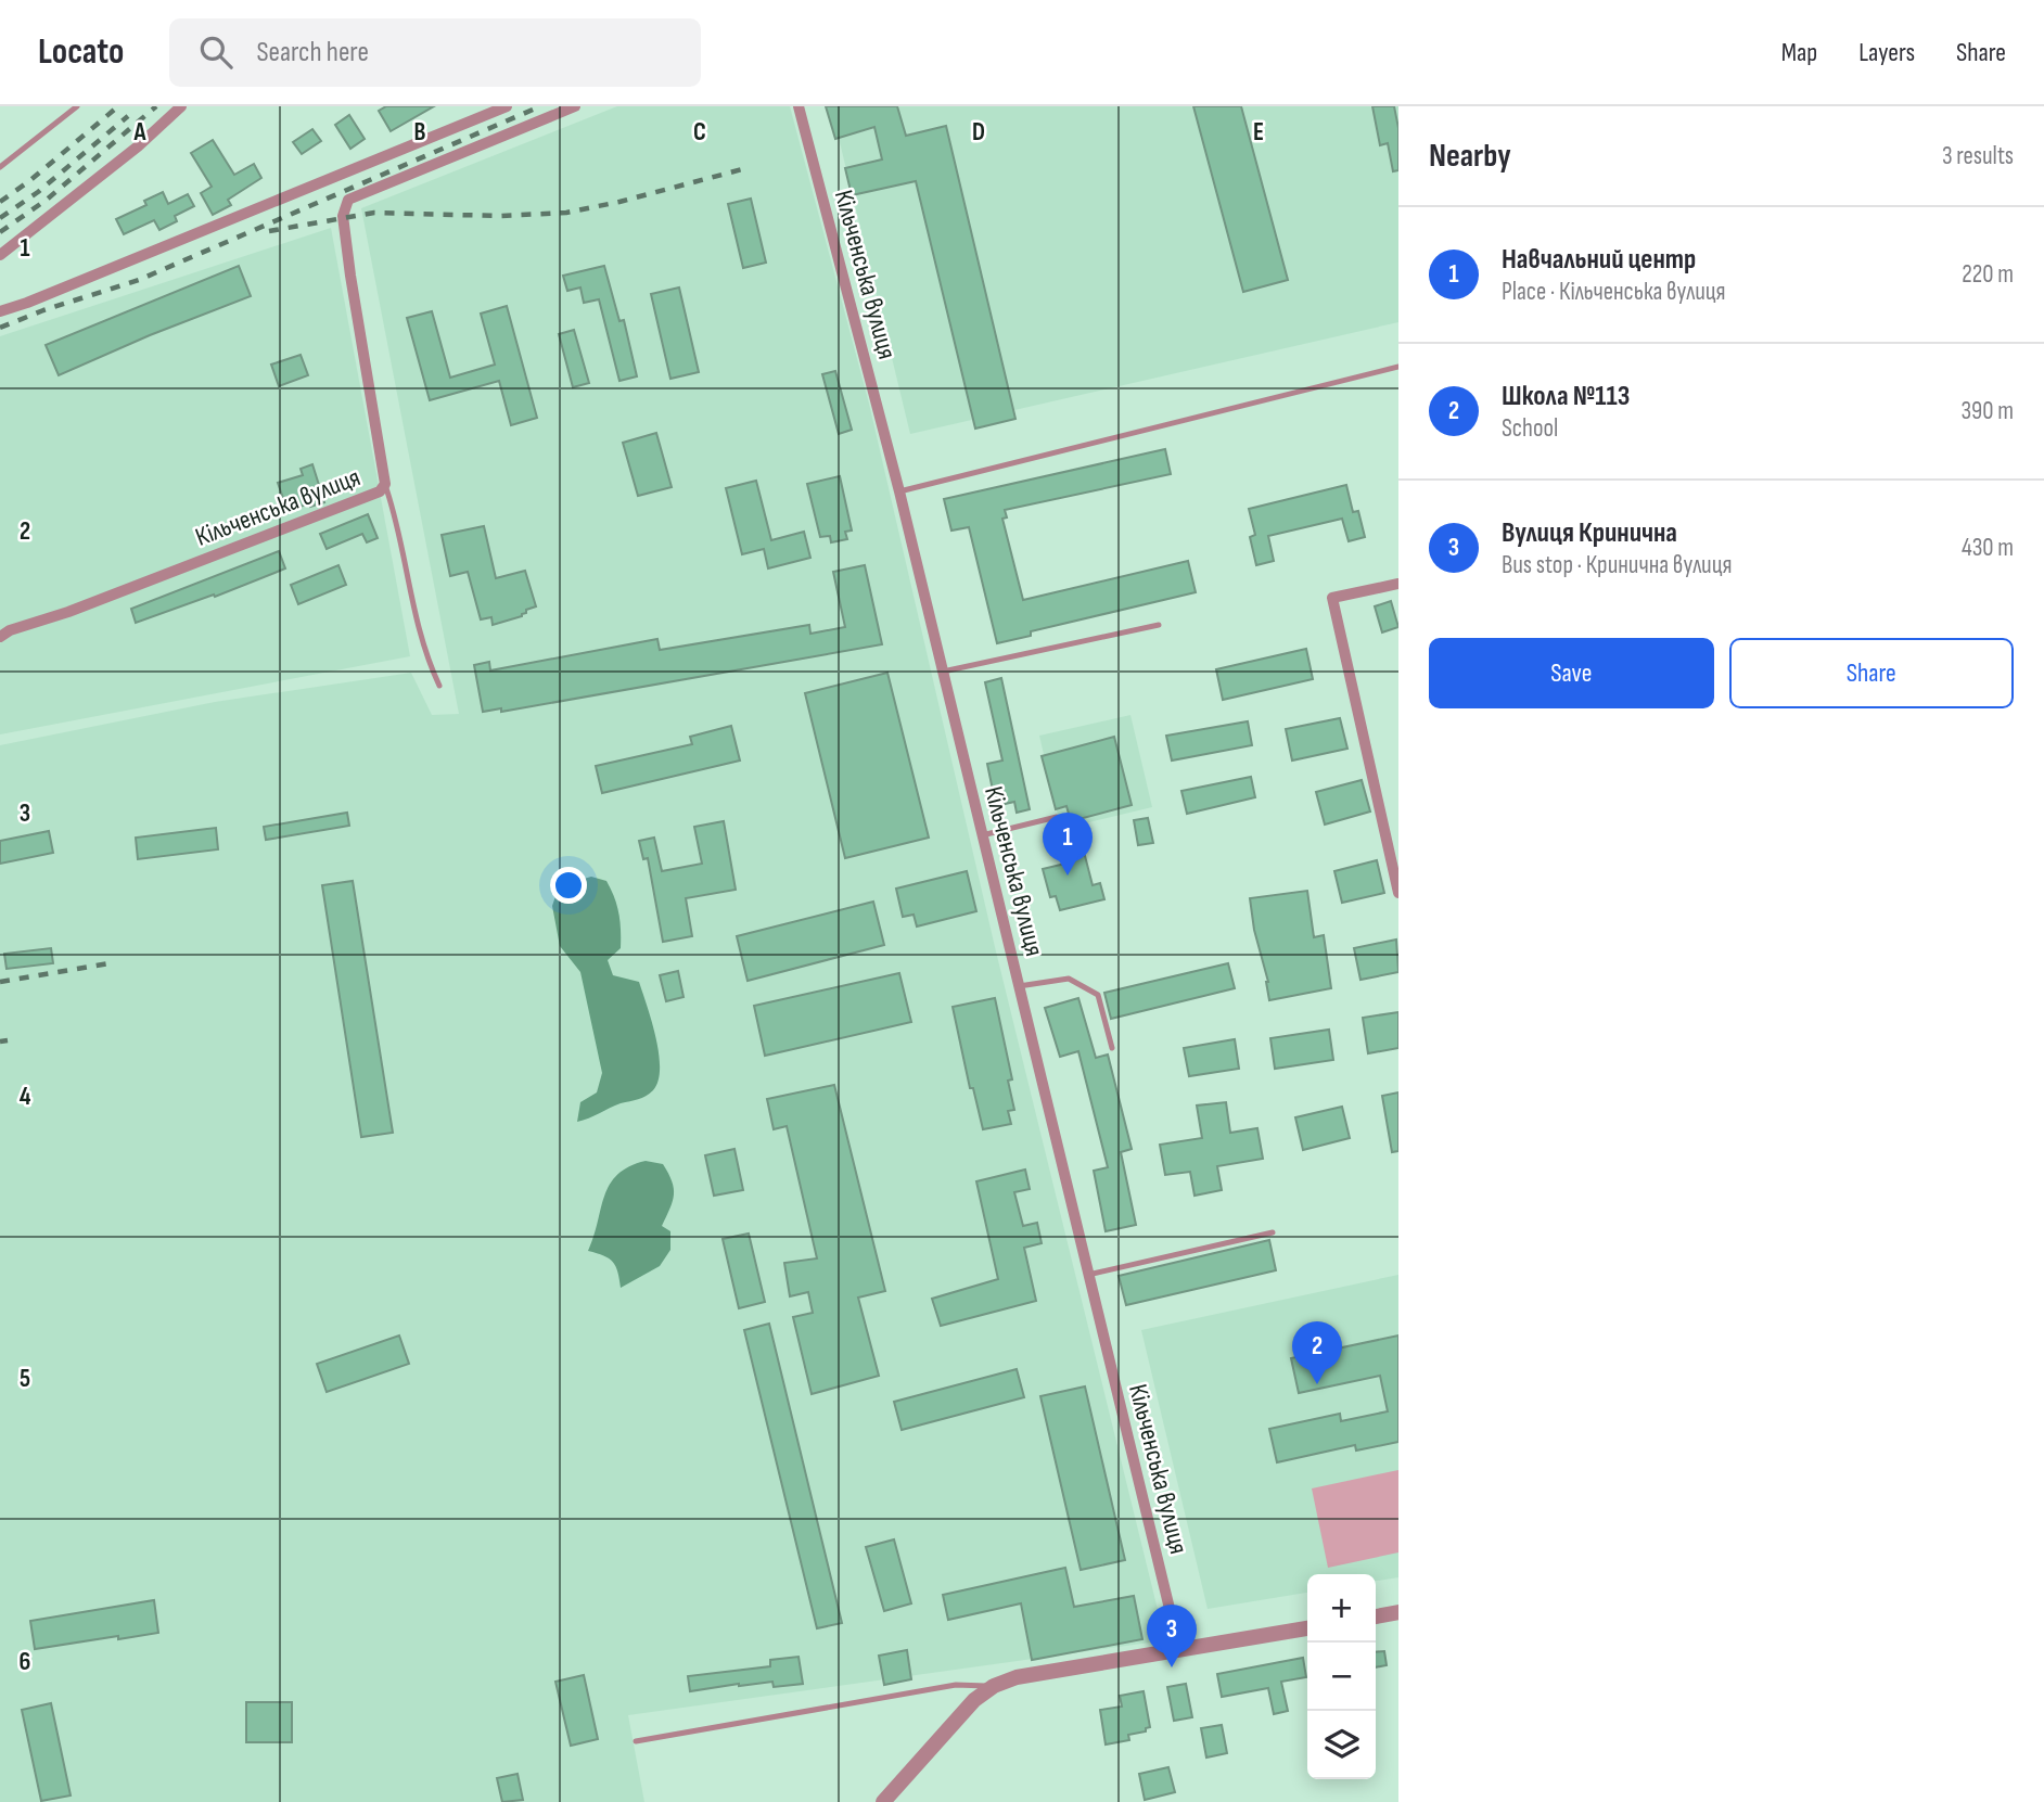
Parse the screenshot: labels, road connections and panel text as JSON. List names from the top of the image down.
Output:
{
  "streets": {
    "street": ["Кільченська вулиця"]
  },
  "page": {
    "header": "Locato",
    "search": "Search here",
    "nav": ["Map", "Layers", "Share"],
    "heading": ["Nearby", "3 results"],
    "list": [
      {
        "mark": "1",
        "name": "Навчальний центр",
        "note": "Place · Кільченська вулиця",
        "value": "220 m"
      },
      {
        "mark": "2",
        "name": "Школа №113",
        "note": "School",
        "value": "390 m"
      },
      {
        "mark": "3",
        "name": "Вулиця Кринична",
        "note": "Bus stop · Кринична вулиця",
        "value": "430 m"
      }
    ],
    "buttons": ["Save", "Share"],
    "pins": ["1", "2", "3"],
    "map_buttons": ["+", "−"]
  },
  "grid": {
    "columns": [
      "A",
      "B",
      "C",
      "D",
      "E"
    ],
    "rows": [
      "1",
      "2",
      "3",
      "4",
      "5",
      "6"
    ]
  }
}
